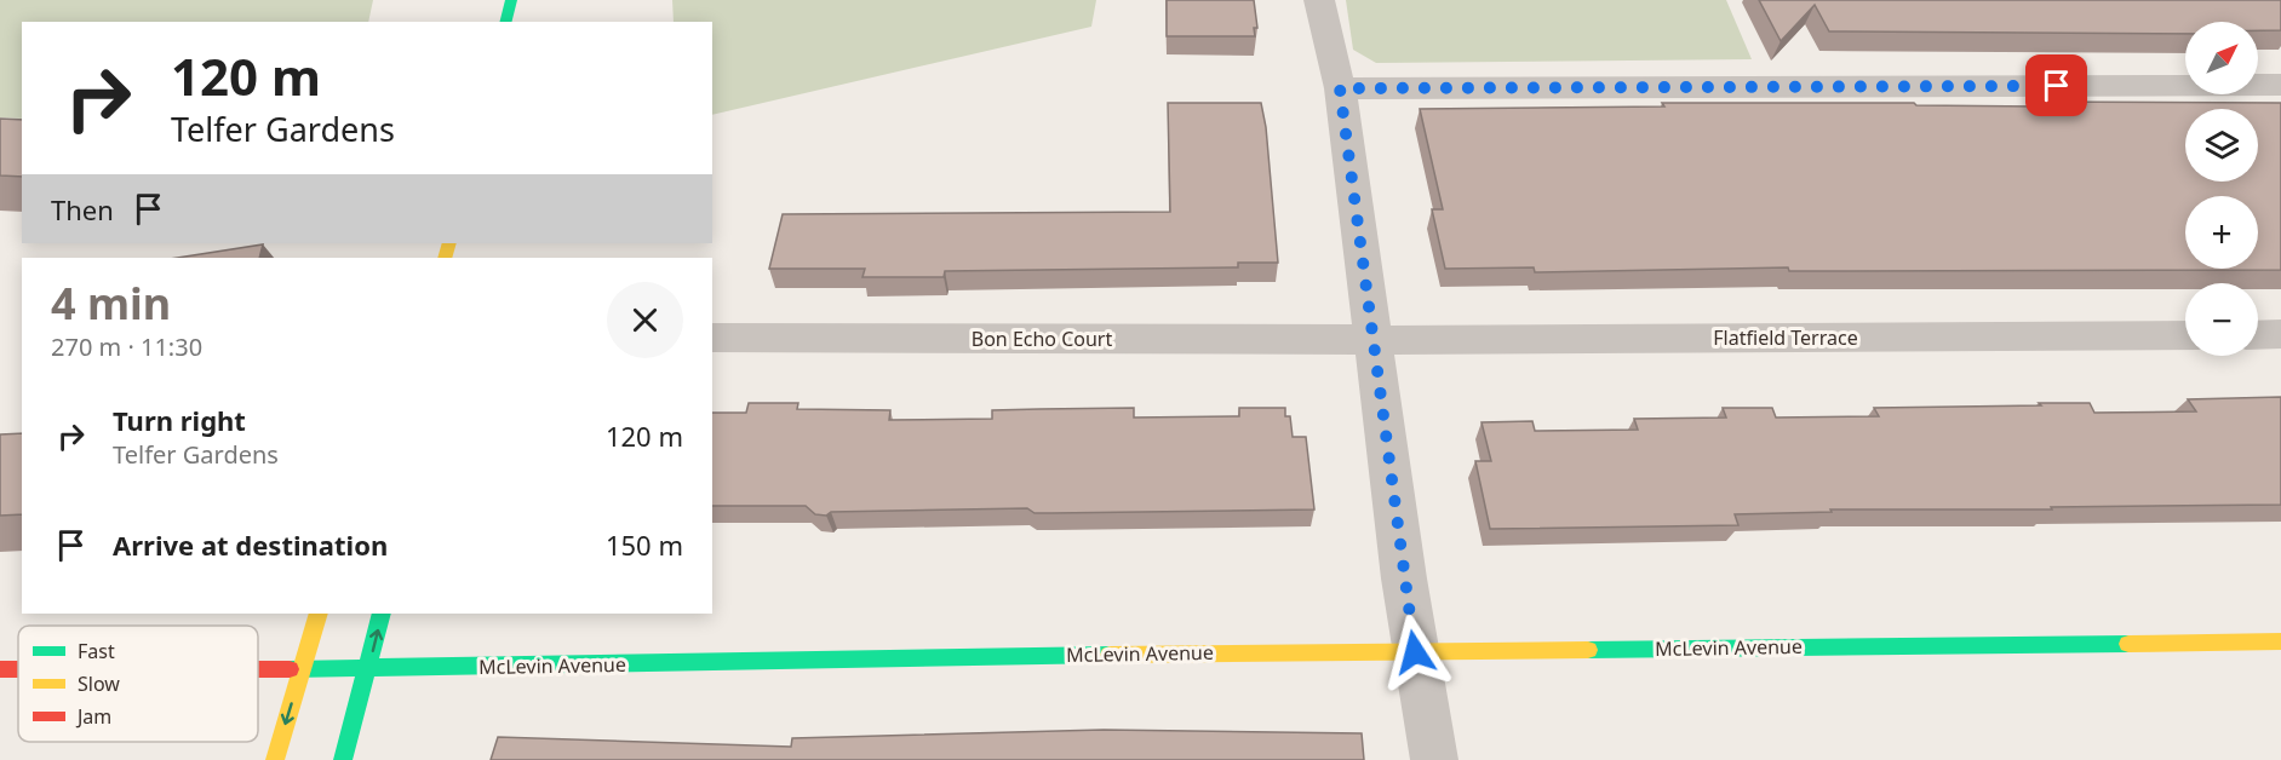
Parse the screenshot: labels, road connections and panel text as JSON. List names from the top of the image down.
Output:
{
  "streets": {
    "street": ["Flatfield Terrace", "Bon Echo Court", "McLevin Avenue"]
  },
  "crossings": [
    ["Flatfield Terrace", "Bon Echo Court"]
  ],
  "legend": ["Fast", "Slow", "Jam"],
  "north": "top right",
  "page": {
    "map_buttons": ["+", "−"],
    "turn": ["120 m", "Telfer Gardens"],
    "then": "Then",
    "heading": ["4 min", "270 m · 11:30"],
    "list": [
      {
        "name": "Turn right",
        "note": "Telfer Gardens",
        "value": "120 m"
      },
      {
        "name": "Arrive at destination",
        "value": "150 m"
      }
    ]
  }
}
